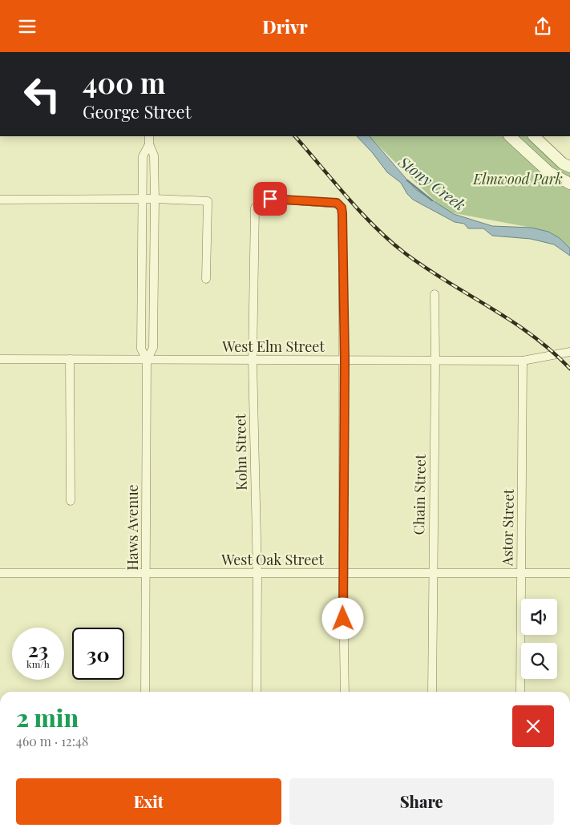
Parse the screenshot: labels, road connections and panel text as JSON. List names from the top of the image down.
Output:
{
  "streets": {
    "street": [
      "West Elm Street",
      "Kohn Street",
      "Chain Street",
      "Haws Avenue",
      "Astor Street",
      "West Oak Street"
    ]
  },
  "crossings": [
    ["West Elm Street", "Kohn Street"],
    ["West Elm Street", "Chain Street"],
    ["West Elm Street", "Haws Avenue"],
    ["West Elm Street", "Astor Street"],
    ["Kohn Street", "West Oak Street"],
    ["Chain Street", "West Oak Street"],
    ["Haws Avenue", "West Oak Street"],
    ["Astor Street", "West Oak Street"]
  ],
  "water": ["Stony Creek"],
  "parks": ["Elmwood Park"],
  "page": {
    "header": "Drivr",
    "turn": ["400 m", "George Street"],
    "speed": "23 km/h",
    "limit": "30",
    "heading": ["2 min", "460 m · 12:48"],
    "buttons": ["Exit", "Share"]
  }
}
